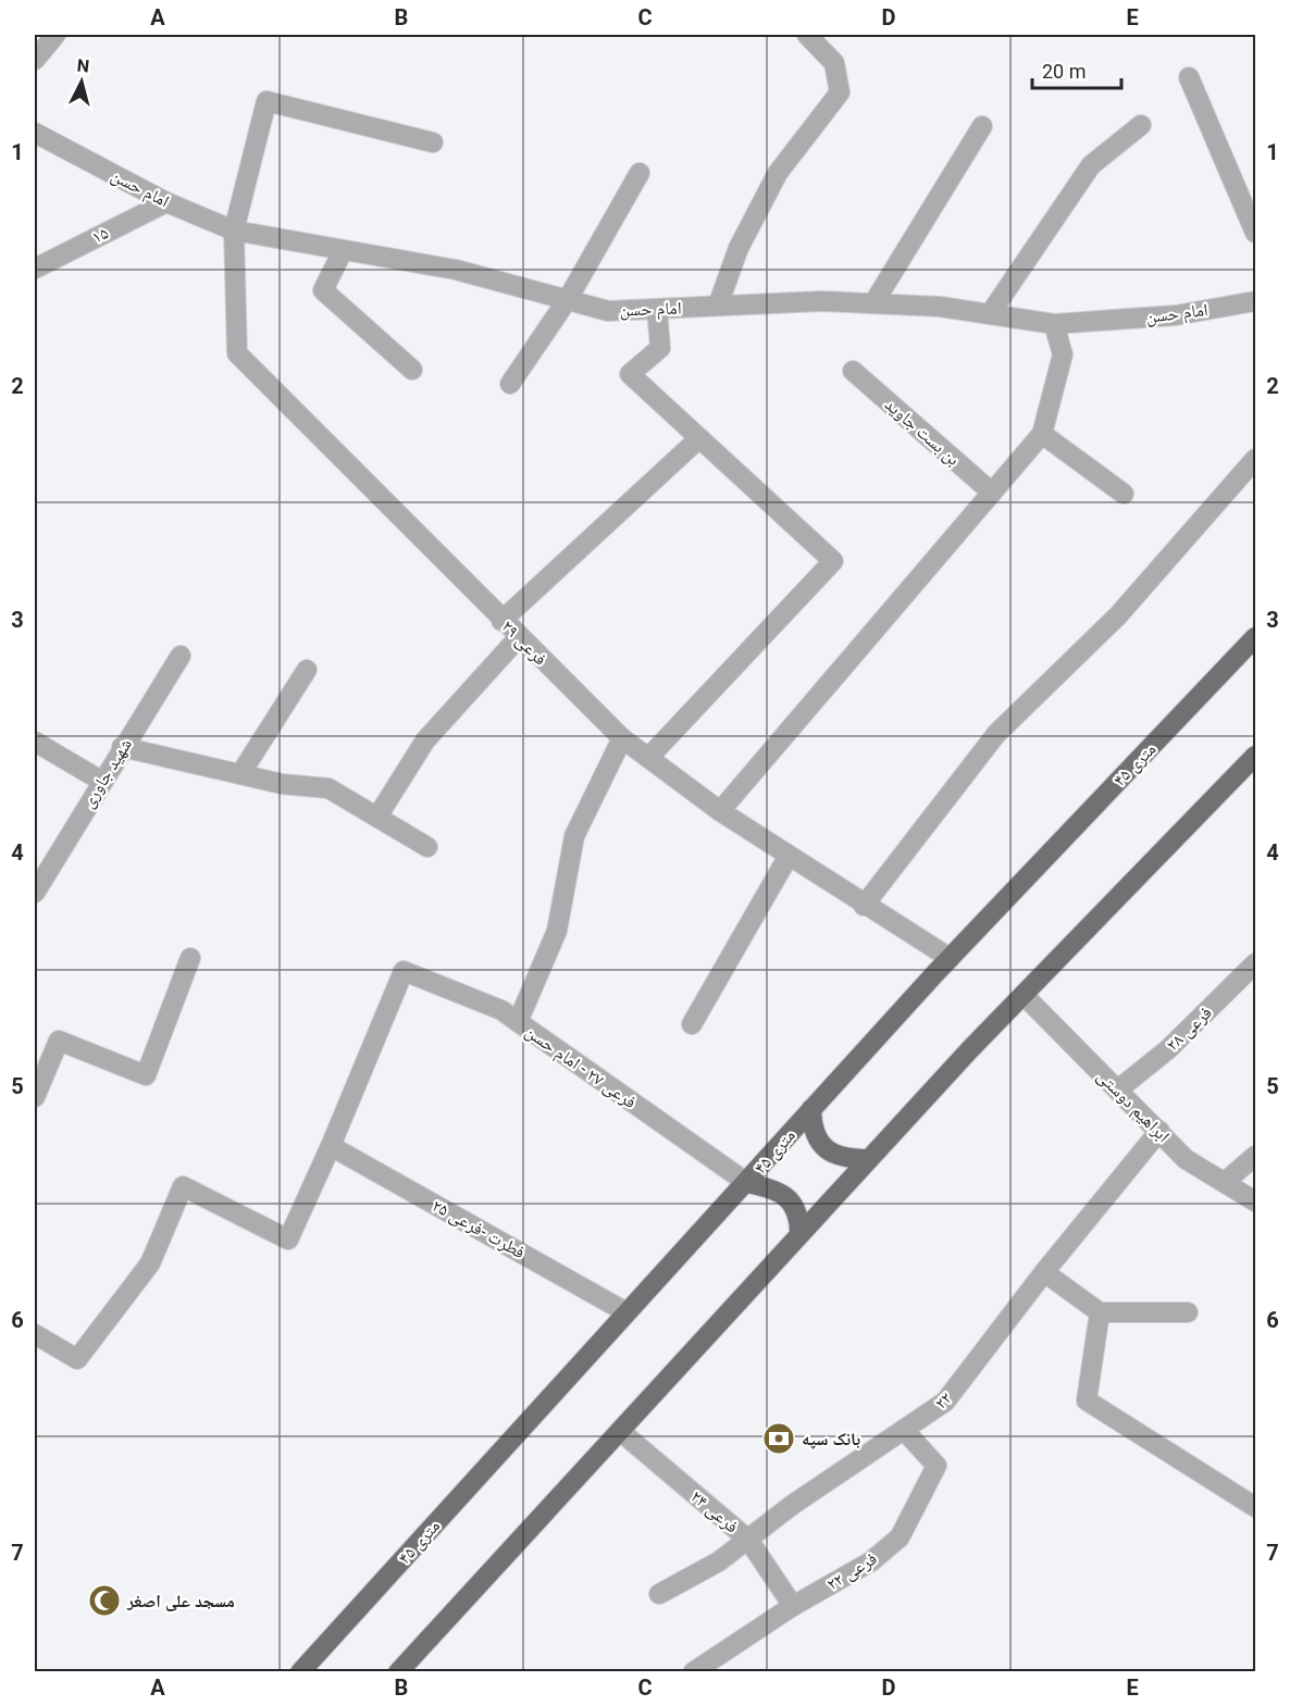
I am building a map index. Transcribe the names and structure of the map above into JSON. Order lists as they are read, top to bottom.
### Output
{
  "streets": {
    "main road": ["۴۵ متری"],
    "street": [
      "امام حسن",
      "۱۵",
      "بن بست جاوید",
      "فرعی ۲۹",
      "شهید جاوری",
      "فرعی ۲۸",
      "فرعی ۲۷ - امام حسن",
      "ابراهیم دوستی",
      "فطرت -فرعی ۲۵",
      "۲۲",
      "فرعی ۲۴",
      "فرعی ۲۲"
    ]
  },
  "crossings": [
    ["امام حسن", "۱۵"],
    ["امام حسن", "فرعی ۲۹"],
    ["فرعی ۲۹", "۴۵ متری"],
    ["۴۵ متری", "فرعی ۲۷ - امام حسن"],
    ["۴۵ متری", "فطرت -فرعی ۲۵"],
    ["فرعی ۲۸", "ابراهیم دوستی"],
    ["فرعی ۲۷ - امام حسن", "فطرت -فرعی ۲۵"],
    ["ابراهیم دوستی", "۲۲"],
    ["۲۲", "فرعی ۲۴"],
    ["۲۲", "فرعی ۲۲"],
    ["فرعی ۲۴", "فرعی ۲۲"]
  ],
  "places": {
    "bank": ["بانک سپه"],
    "mosque": ["مسجد علی اصغر"]
  },
  "scale_bar": "20 m",
  "north": "top",
  "grid": {
    "columns": [
      "A",
      "B",
      "C",
      "D",
      "E"
    ],
    "rows": [
      "1",
      "2",
      "3",
      "4",
      "5",
      "6",
      "7"
    ]
  }
}
